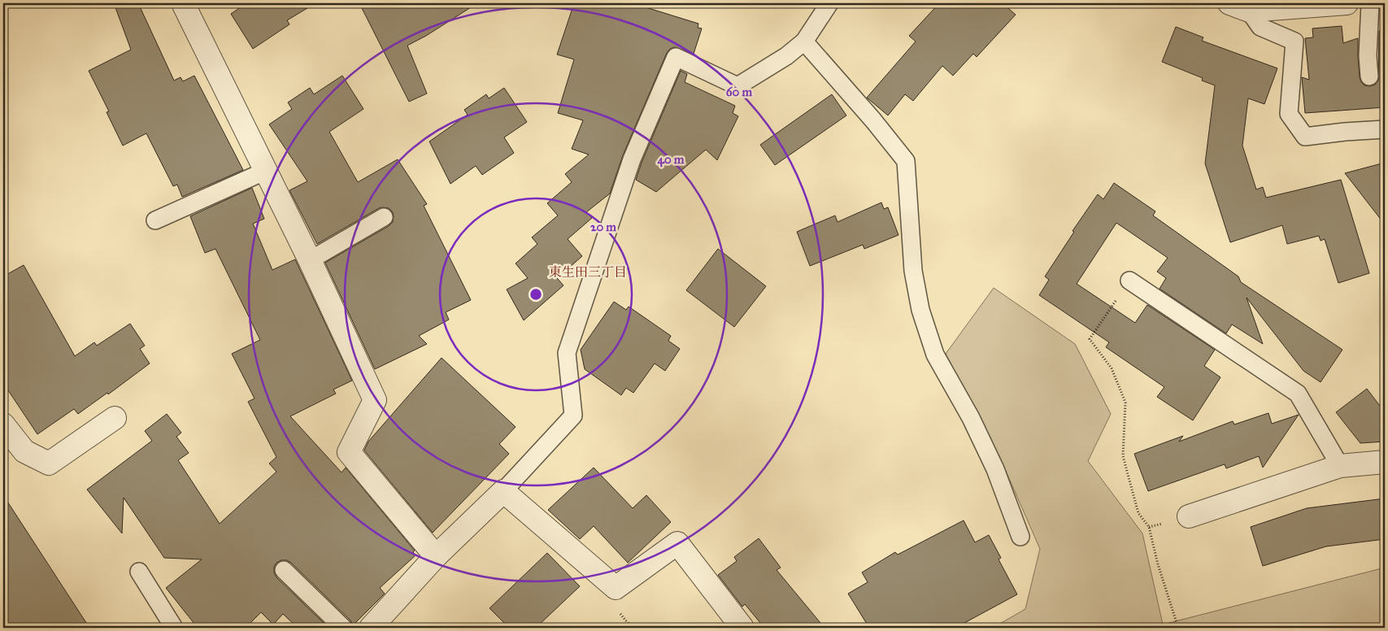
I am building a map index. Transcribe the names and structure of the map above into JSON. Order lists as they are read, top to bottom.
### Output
{
  "districts": ["東生田三丁目"],
  "rings": ["60 m", "40 m", "20 m"]
}
